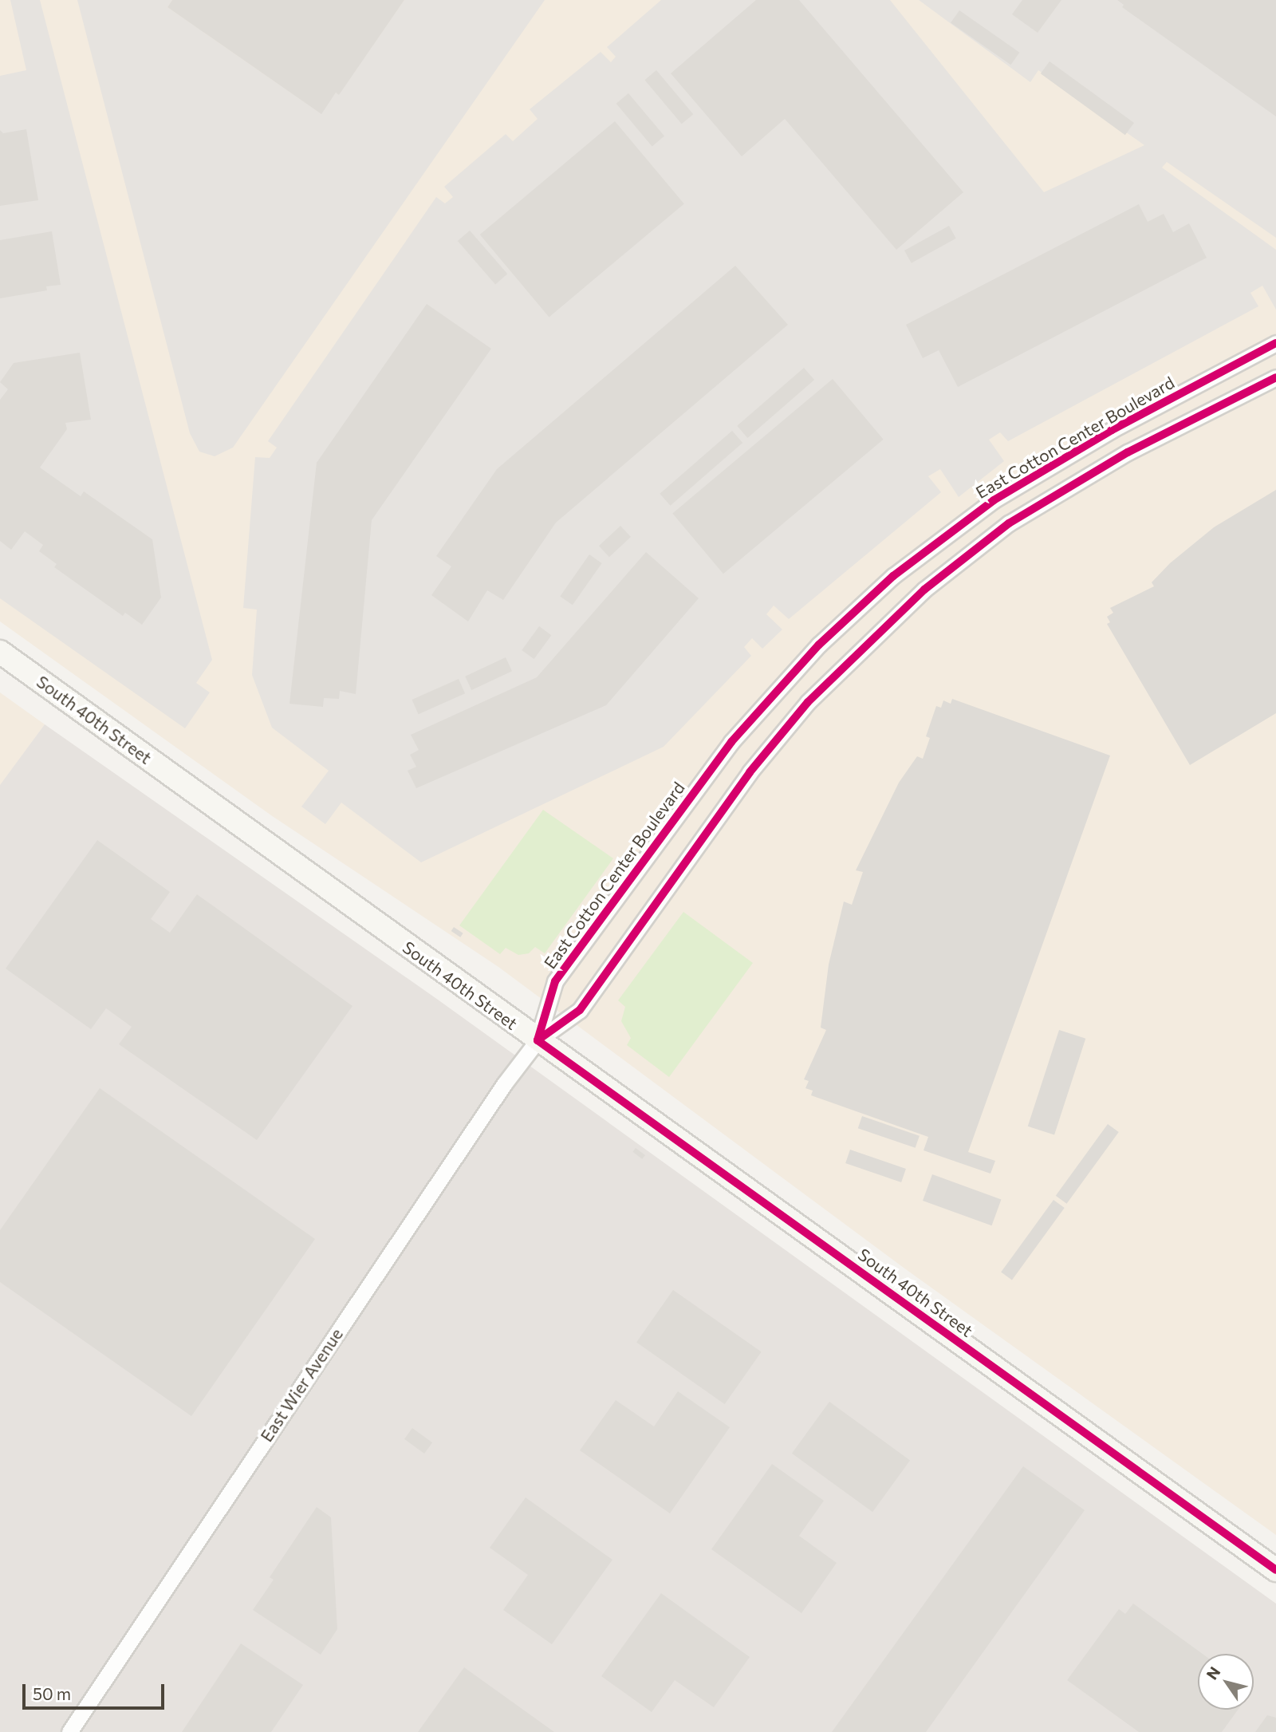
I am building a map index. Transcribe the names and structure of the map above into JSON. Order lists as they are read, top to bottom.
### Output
{
  "streets": {
    "main road": ["South 40th Street"],
    "street": ["East Cotton Center Boulevard", "East Wier Avenue"]
  },
  "crossings": [
    ["East Cotton Center Boulevard", "South 40th Street"],
    ["East Cotton Center Boulevard", "East Wier Avenue"],
    ["South 40th Street", "East Wier Avenue"]
  ],
  "scale_bar": "50 m",
  "north": "top left"
}
